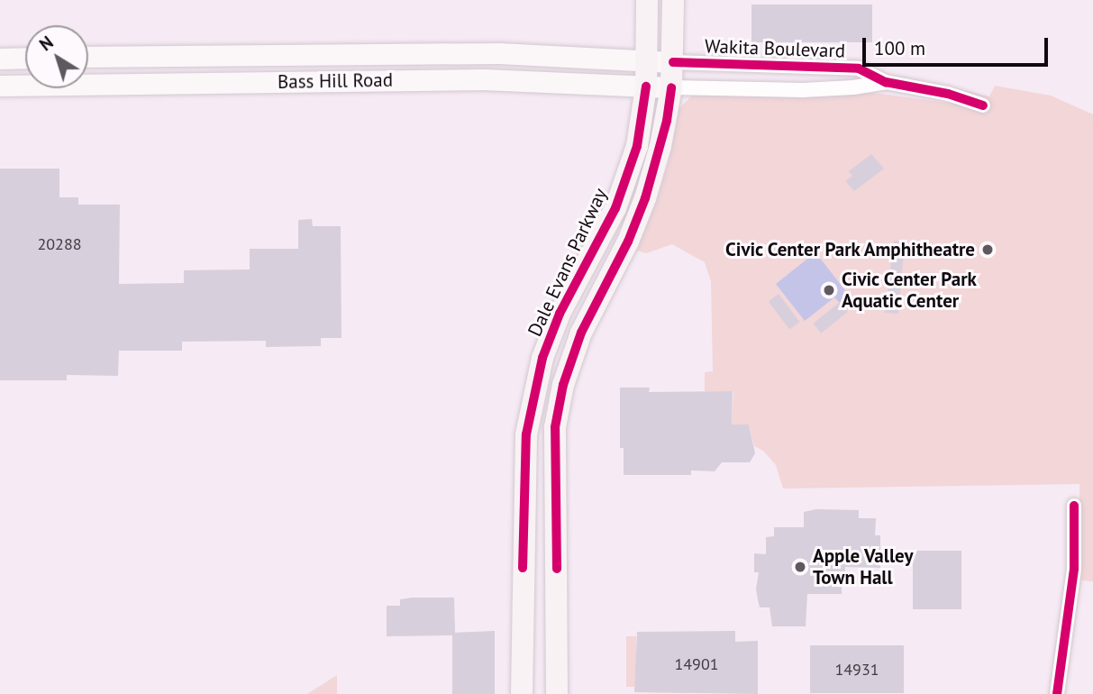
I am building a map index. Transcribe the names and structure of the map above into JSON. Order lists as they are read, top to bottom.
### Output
{
  "streets": {
    "main road": ["Bass Hill Road", "Dale Evans Parkway"],
    "street": ["Wakita Boulevard"]
  },
  "crossings": [
    ["Wakita Boulevard", "Bass Hill Road"],
    ["Bass Hill Road", "Dale Evans Parkway"]
  ],
  "places": ["Civic Center Park Amphitheatre", "Civic Center Park Aquatic Center", "Apple Valley Town Hall"],
  "house_numbers": ["20288", "14901", "14931"],
  "scale_bar": "100 m",
  "north": "top left"
}
